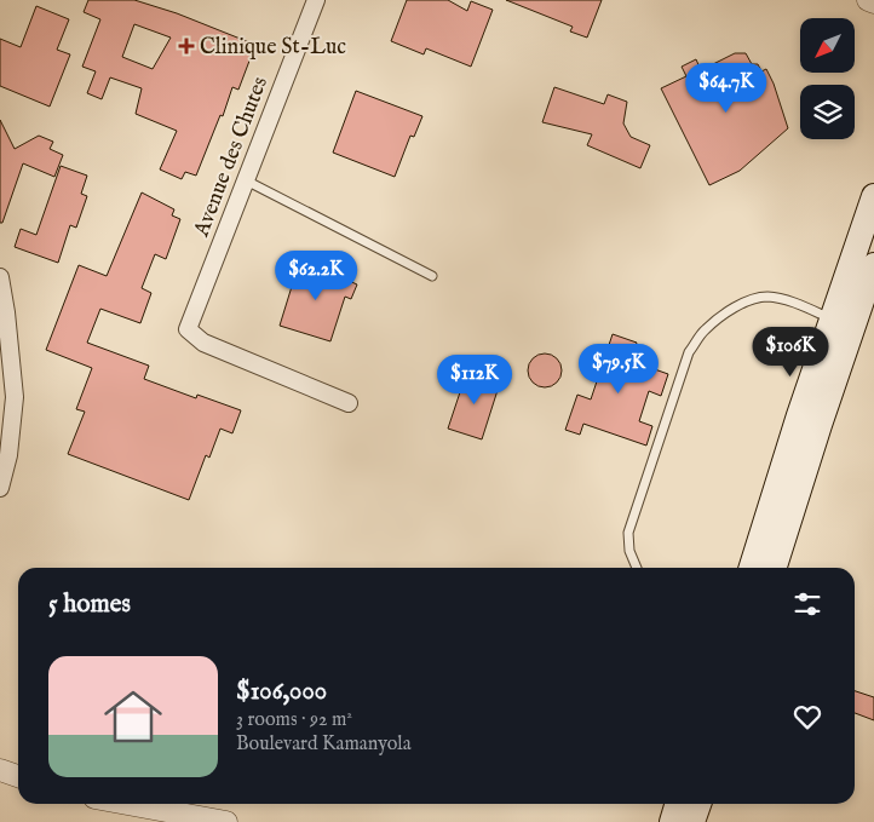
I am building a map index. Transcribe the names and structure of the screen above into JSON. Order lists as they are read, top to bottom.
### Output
{
  "streets": {
    "street": ["Avenue des Chutes"]
  },
  "places": {
    "health": ["Clinique St-Luc"]
  },
  "north": "bottom left",
  "page": {
    "price": [
      "$64.7K",
      "$62.2K",
      "$106K",
      "$79.5K",
      "$112K"
    ],
    "heading": "5 homes",
    "list": [
      {
        "name": "$106,000",
        "note": "3 rooms · 92 m² · Boulevard Kamanyola"
      }
    ]
  }
}
